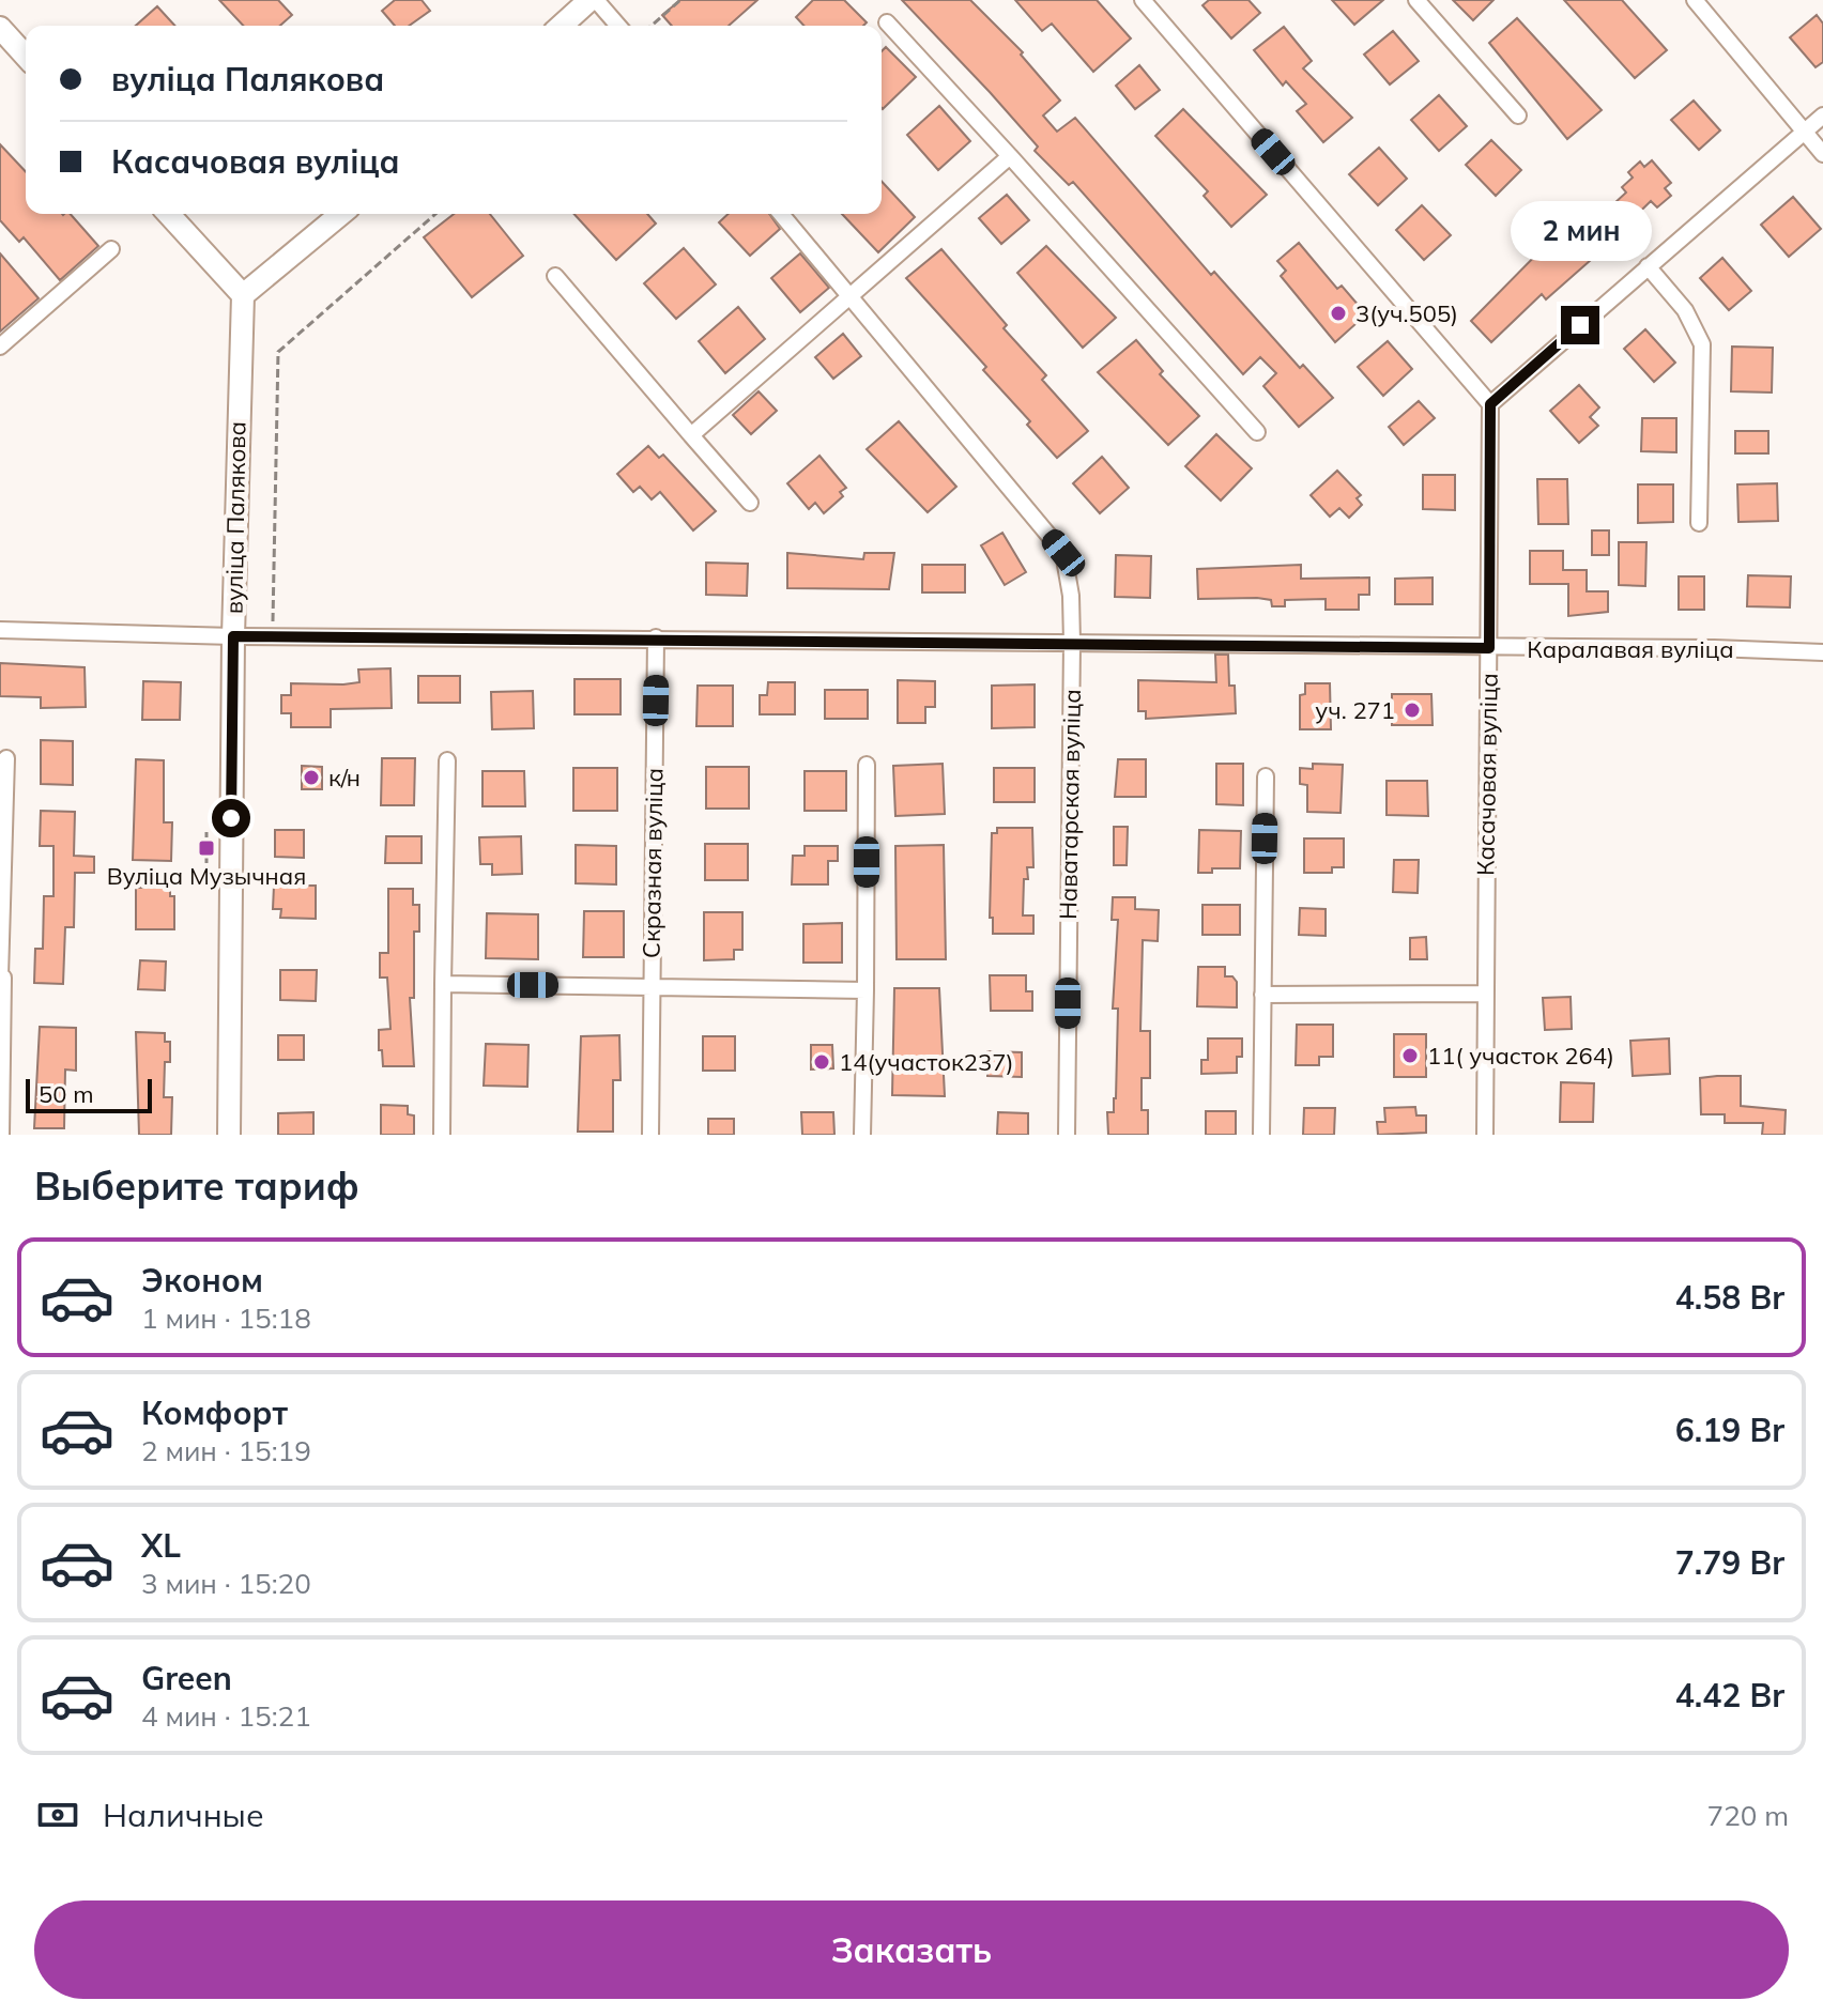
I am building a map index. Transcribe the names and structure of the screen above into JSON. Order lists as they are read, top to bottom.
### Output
{
  "streets": {
    "street": [
      "вуліца Палякова",
      "Каралавая вуліца",
      "Касачовая вуліца",
      "Наватарская вуліца",
      "Скразная вуліца"
    ]
  },
  "crossings": [
    ["вуліца Палякова", "Каралавая вуліца"],
    ["Каралавая вуліца", "Касачовая вуліца"],
    ["Каралавая вуліца", "Наватарская вуліца"],
    ["Каралавая вуліца", "Скразная вуліца"]
  ],
  "places": {
    "other": [
      "3(уч.505)",
      "уч. 271",
      "к/н",
      "11( участок 264)",
      "14(участок237)"
    ],
    "transit": ["Вуліца Музычная"]
  },
  "scale_bar": "50 m",
  "page": {
    "banner": ["вуліца Палякова", "Касачовая вуліца"],
    "bubble": "2 мин",
    "scale": "50 m",
    "heading": "Выберите тариф",
    "list": [
      {
        "name": "Эконом",
        "note": "1 мин · 15:18",
        "value": "4.58 Br"
      },
      {
        "name": "Комфорт",
        "note": "2 мин · 15:19",
        "value": "6.19 Br"
      },
      {
        "name": "XL",
        "note": "3 мин · 15:20",
        "value": "7.79 Br"
      },
      {
        "name": "Green",
        "note": "4 мин · 15:21",
        "value": "4.42 Br"
      }
    ],
    "pay": ["Наличные", "720 m"],
    "buttons": "Заказать"
  }
}
